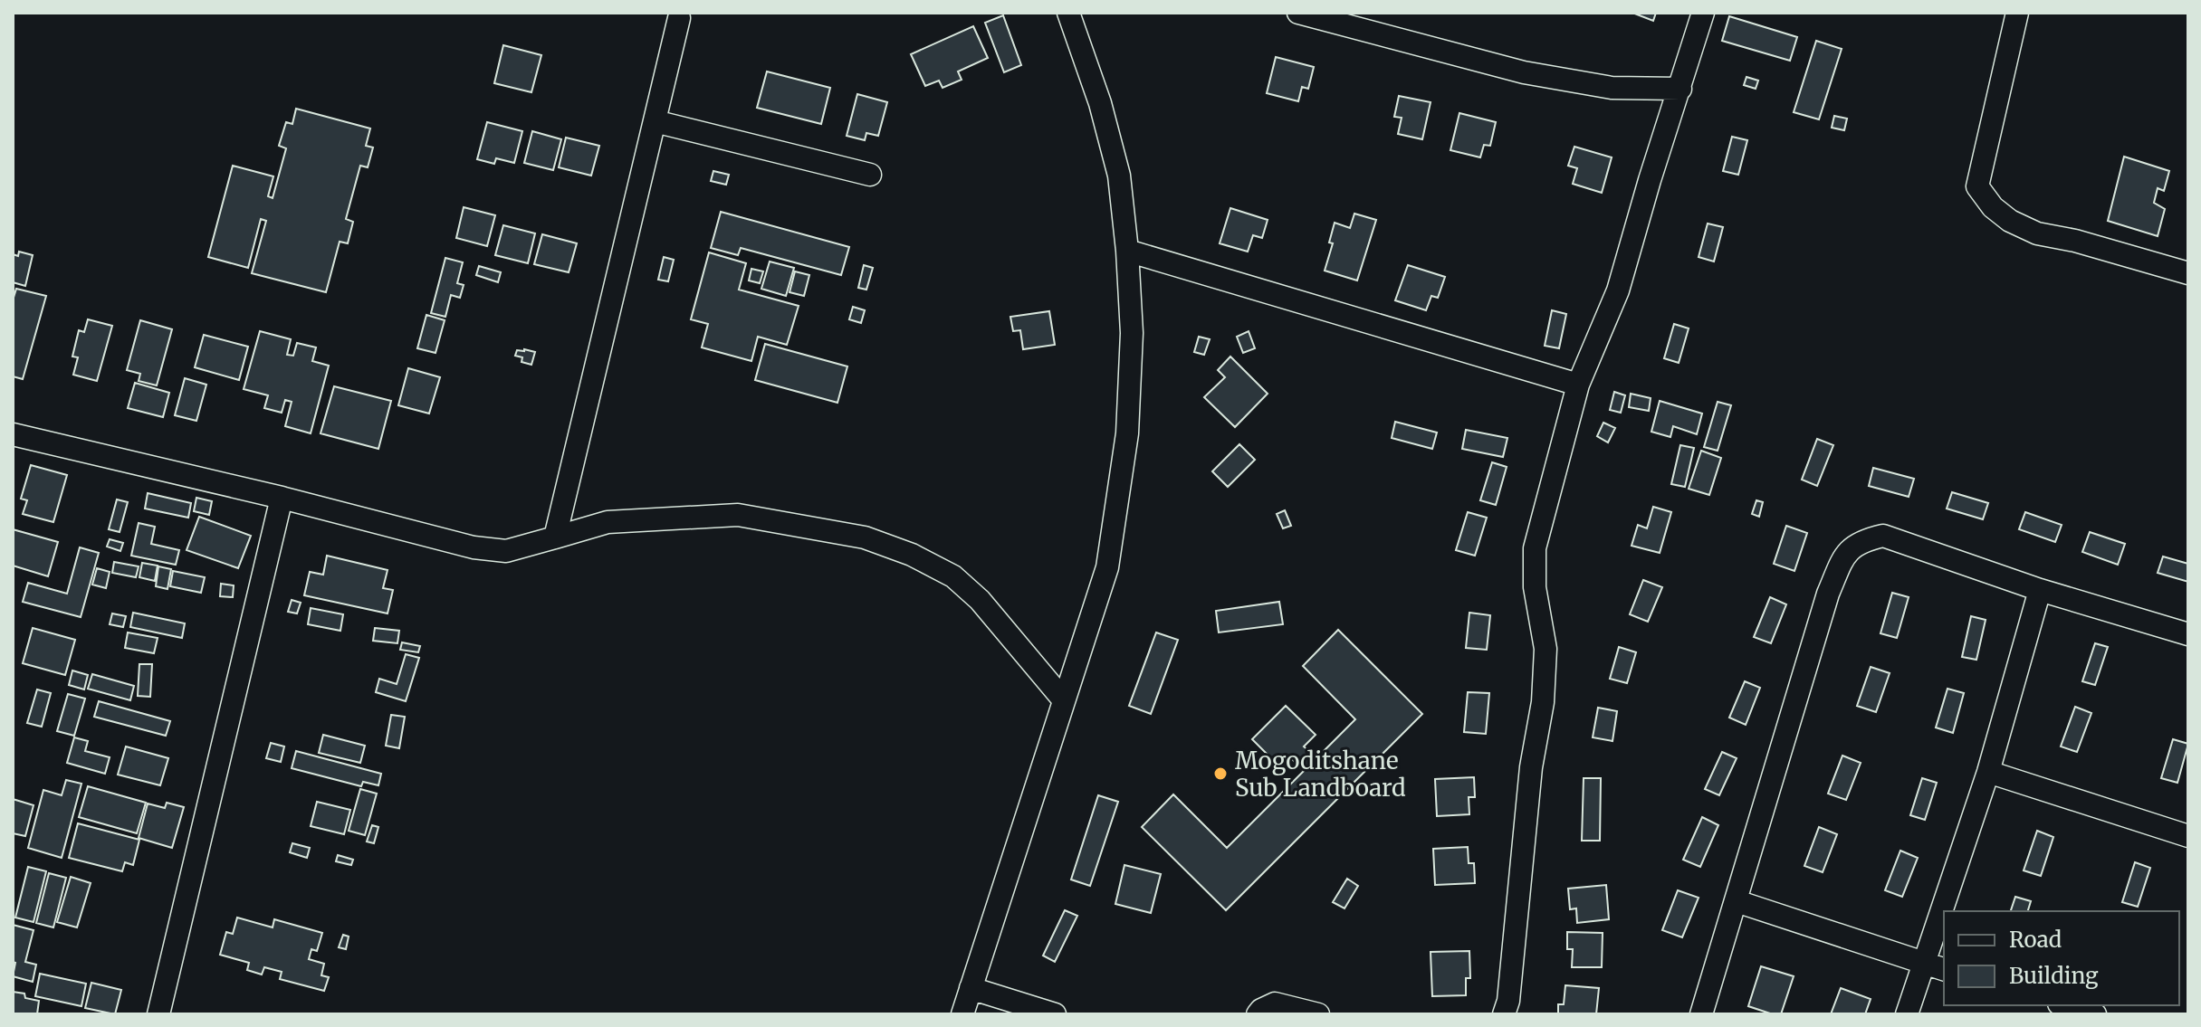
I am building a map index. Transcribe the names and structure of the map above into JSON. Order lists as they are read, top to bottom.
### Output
{
  "places": ["Mogoditshane Sub Landboard"],
  "legend": ["Road", "Building"]
}
